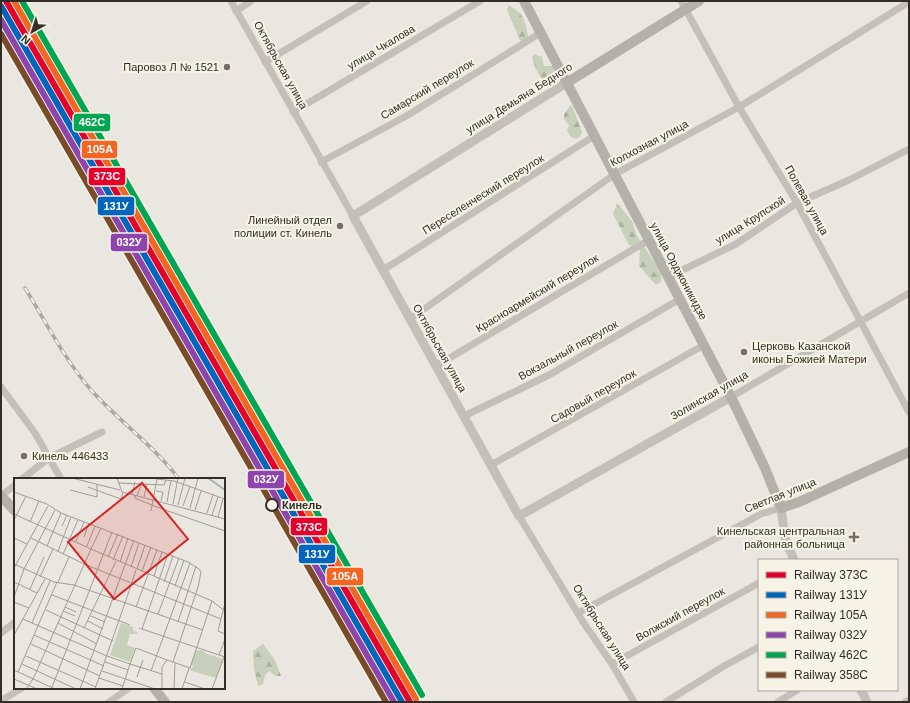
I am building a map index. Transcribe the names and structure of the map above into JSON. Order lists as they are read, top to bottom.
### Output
{
  "streets": {
    "main road": ["улица Демьяна Бедного", "улица Орджоникидзе", "Светлая улица"],
    "street": [
      "улица Чкалова",
      "Октябрьская улица",
      "Самарский переулок",
      "Колхозная улица",
      "Переселенческий переулок",
      "Полевая улица",
      "улица Крупской",
      "Красноармейский переулок",
      "Вокзальный переулок",
      "Золинская улица",
      "Садовый переулок",
      "Волжский переулок"
    ]
  },
  "crossings": [
    ["улица Чкалова", "Октябрьская улица"],
    ["Октябрьская улица", "Самарский переулок"],
    ["Октябрьская улица", "улица Демьяна Бедного"],
    ["Октябрьская улица", "Колхозная улица"],
    ["Октябрьская улица", "Переселенческий переулок"],
    ["Октябрьская улица", "Красноармейский переулок"],
    ["Октябрьская улица", "Вокзальный переулок"],
    ["Октябрьская улица", "Золинская улица"],
    ["Октябрьская улица", "Садовый переулок"],
    ["Октябрьская улица", "Светлая улица"],
    ["Октябрьская улица", "Волжский переулок"],
    ["Самарский переулок", "улица Орджоникидзе"],
    ["улица Демьяна Бедного", "Полевая улица"],
    ["улица Демьяна Бедного", "улица Орджоникидзе"],
    ["Колхозная улица", "Полевая улица"],
    ["Колхозная улица", "улица Орджоникидзе"],
    ["Переселенческий переулок", "улица Орджоникидзе"],
    ["Полевая улица", "улица Крупской"],
    ["Полевая улица", "Золинская улица"],
    ["улица Крупской", "улица Орджоникидзе"],
    ["улица Орджоникидзе", "Красноармейский переулок"],
    ["улица Орджоникидзе", "Вокзальный переулок"],
    ["улица Орджоникидзе", "Золинская улица"],
    ["улица Орджоникидзе", "Садовый переулок"],
    ["улица Орджоникидзе", "Светлая улица"]
  ],
  "places": {
    "other": [
      "Паровоз Л № 1521",
      "Линейный отдел полиции ст. Кинель",
      "Церковь Казанской иконы Божией Матери",
      "Кинель 446433",
      "Кинель"
    ],
    "health": ["Кинельская центральная районная больница"]
  },
  "lines": [
    "rail line 373C",
    "rail line 105А",
    "rail line 462С",
    "rail line 131У",
    "rail line 032У",
    "rail line 358С"
  ],
  "legend": [
    "Railway 373C",
    "Railway 131У",
    "Railway 105А",
    "Railway 032У",
    "Railway 462С",
    "Railway 358С"
  ],
  "north": "bottom left"
}
